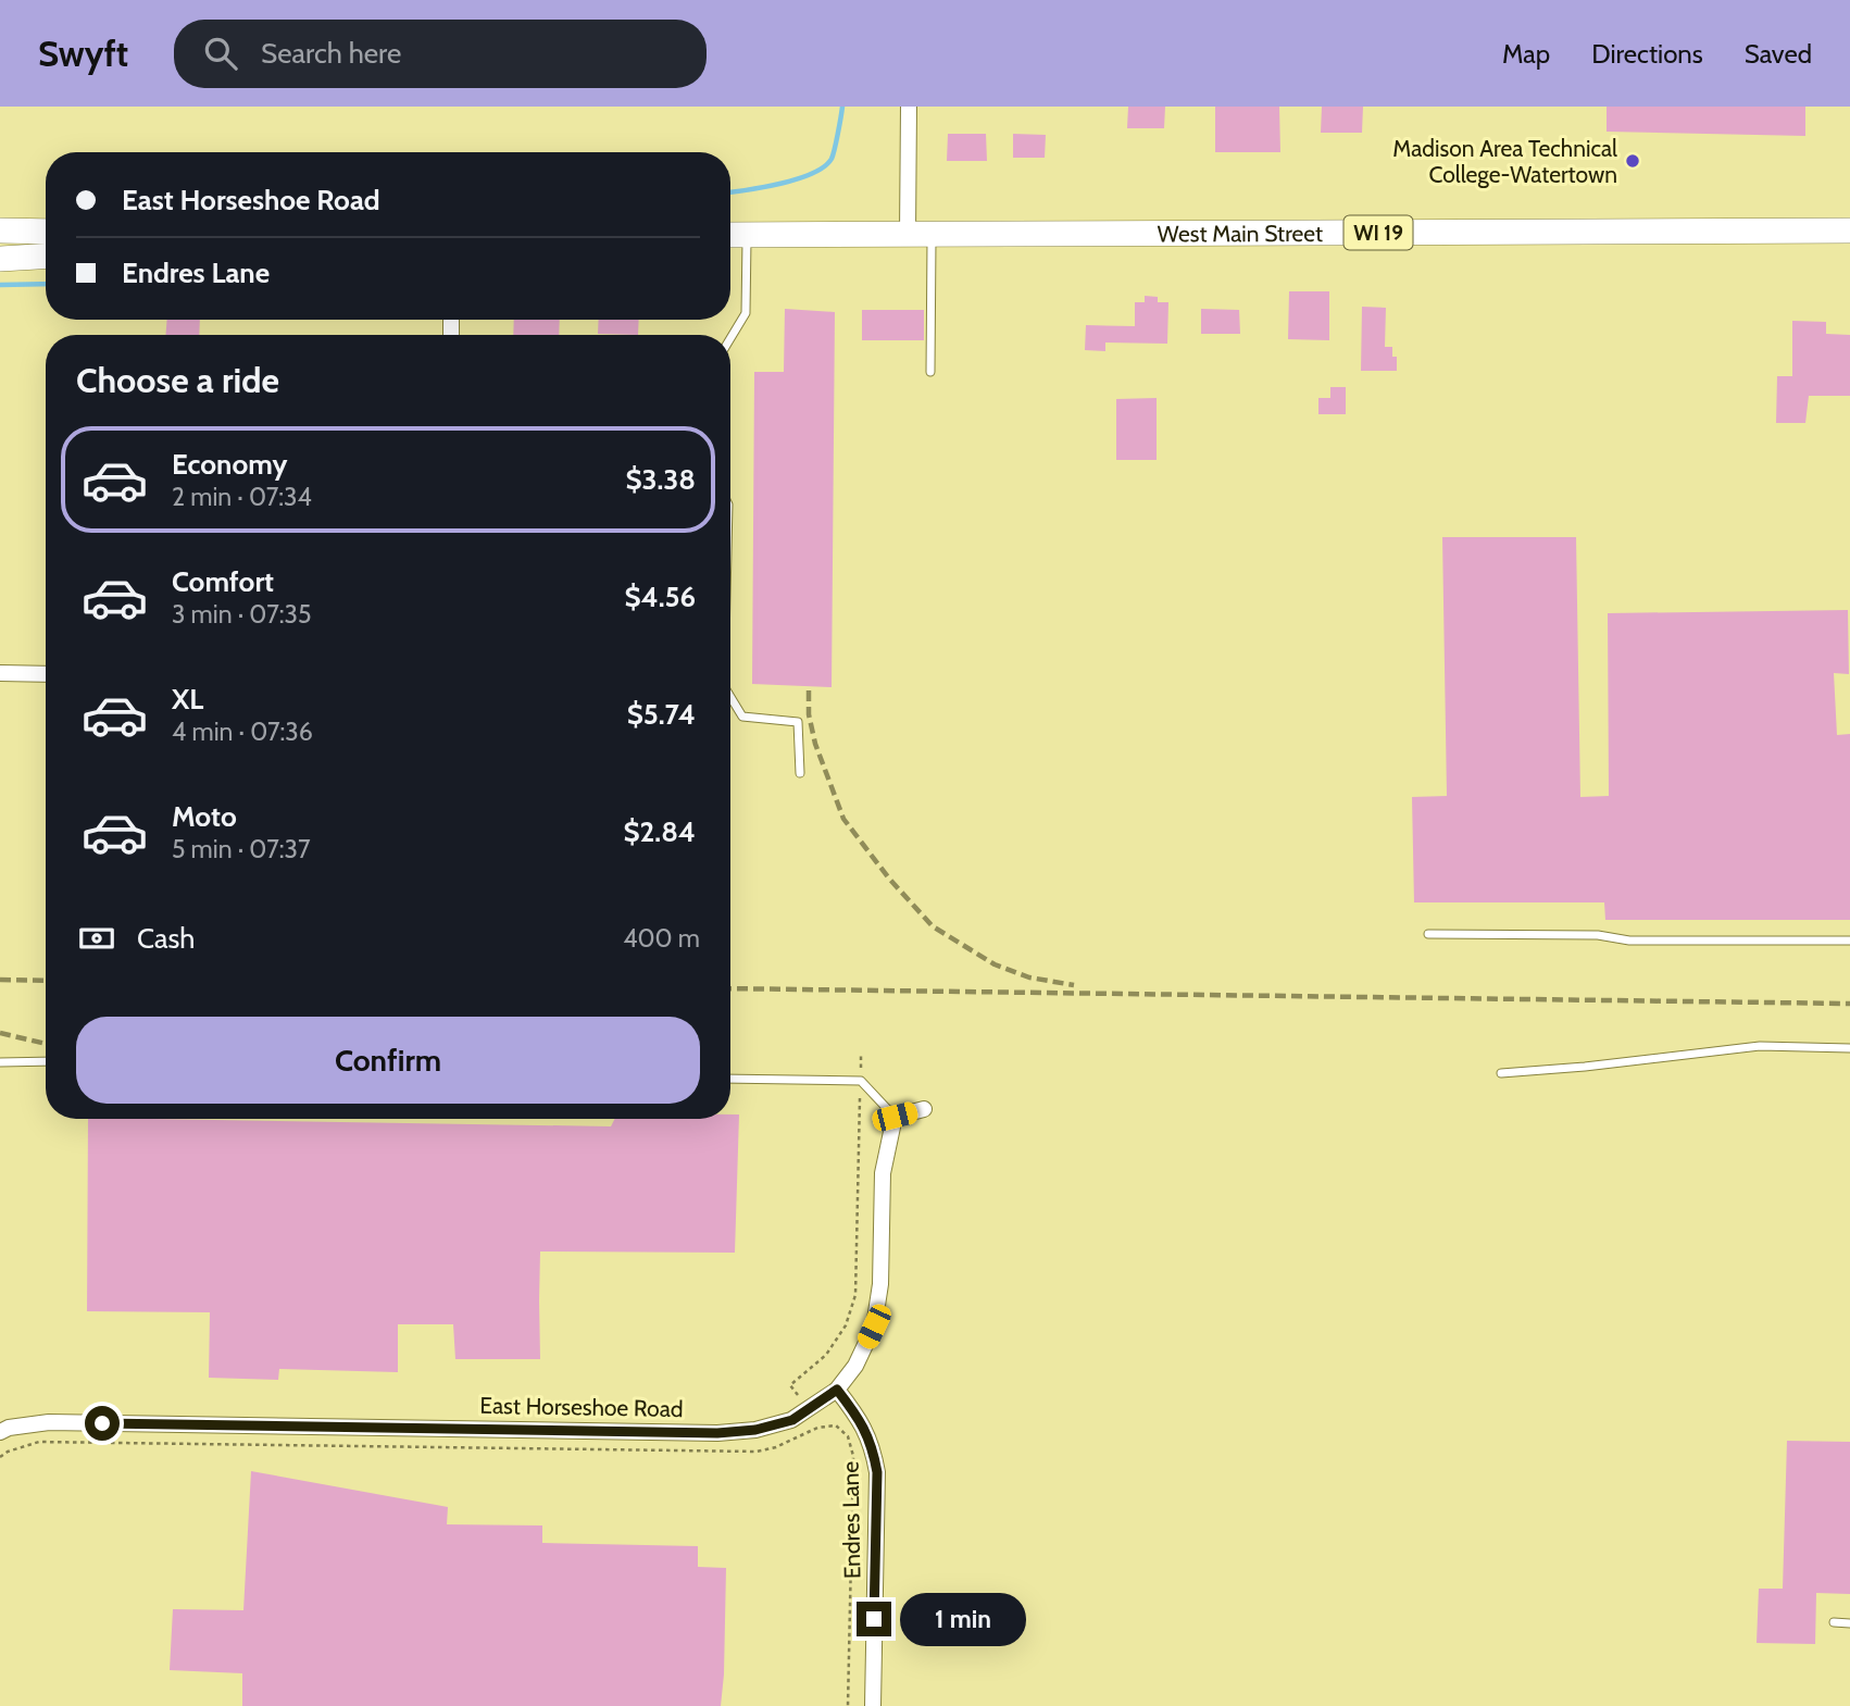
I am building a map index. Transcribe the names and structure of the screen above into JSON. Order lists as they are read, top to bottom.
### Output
{
  "streets": {
    "main road": ["West Main Street", "WI 19"],
    "street": ["East Horseshoe Road", "Endres Lane"]
  },
  "crossings": [
    ["East Horseshoe Road", "Endres Lane"]
  ],
  "places": ["Madison Area Technical College-Watertown"],
  "page": {
    "header": "Swyft",
    "search": "Search here",
    "nav": ["Map", "Directions", "Saved"],
    "banner": ["East Horseshoe Road", "Endres Lane"],
    "heading": "Choose a ride",
    "list": [
      {
        "name": "Economy",
        "note": "2 min · 07:34",
        "value": "$3.38"
      },
      {
        "name": "Comfort",
        "note": "3 min · 07:35",
        "value": "$4.56"
      },
      {
        "name": "XL",
        "note": "4 min · 07:36",
        "value": "$5.74"
      },
      {
        "name": "Moto",
        "note": "5 min · 07:37",
        "value": "$2.84"
      }
    ],
    "pay": ["Cash", "400 m"],
    "buttons": "Confirm",
    "bubble": "1 min"
  }
}
